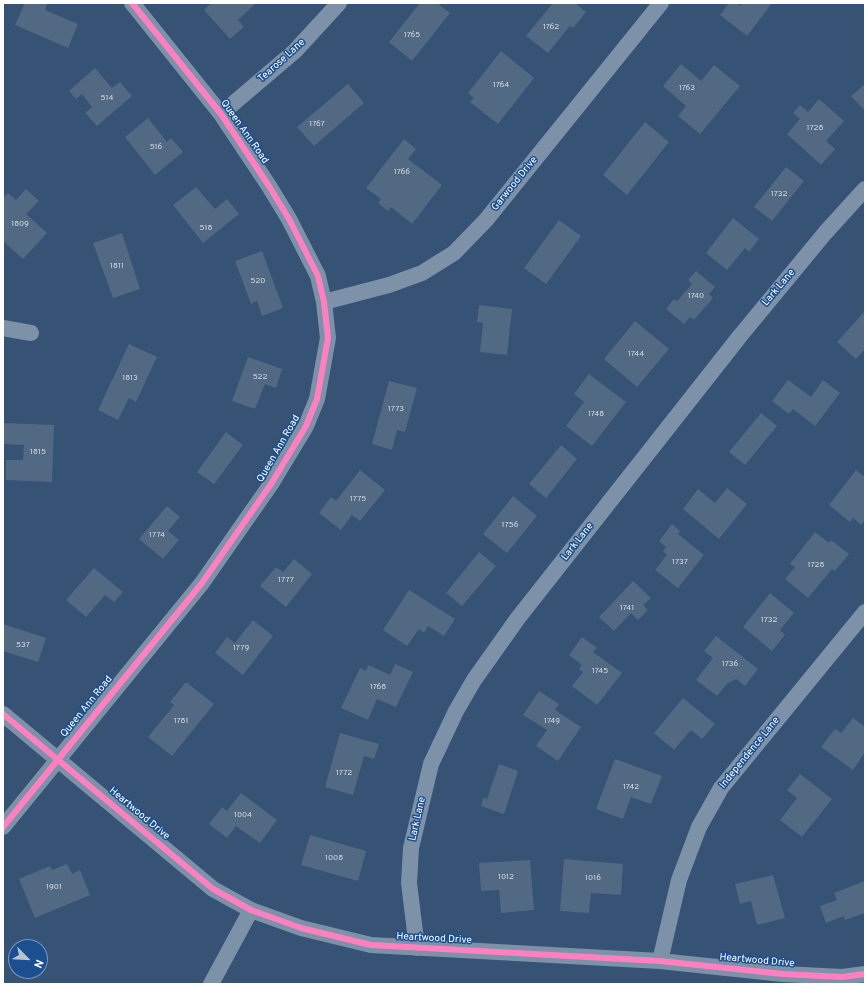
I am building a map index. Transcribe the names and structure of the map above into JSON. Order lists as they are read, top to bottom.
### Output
{
  "streets": {
    "street": [
      "Tearose Lane",
      "Queen Ann Road",
      "Garwood Drive",
      "Lark Lane",
      "Independence Lane",
      "Heartwood Drive"
    ]
  },
  "crossings": [
    ["Tearose Lane", "Queen Ann Road"],
    ["Queen Ann Road", "Garwood Drive"],
    ["Queen Ann Road", "Heartwood Drive"],
    ["Lark Lane", "Heartwood Drive"],
    ["Independence Lane", "Heartwood Drive"]
  ],
  "house_numbers": [
    "1762",
    "1765",
    "1764",
    "1763",
    "514",
    "1767",
    "1728",
    "516",
    "1766",
    "1732",
    "1809",
    "518",
    "1811",
    "520",
    "1740",
    "1744",
    "522",
    "1813",
    "1773",
    "1748",
    "1815",
    "1775",
    "1756",
    "1774",
    "1737",
    "1728",
    "1777",
    "1741",
    "1732",
    "537",
    "1779",
    "1736",
    "1745",
    "1768",
    "1781",
    "1749",
    "1772",
    "1742",
    "1004",
    "1008",
    "1012",
    "1016",
    "1901"
  ],
  "north": "bottom right"
}
